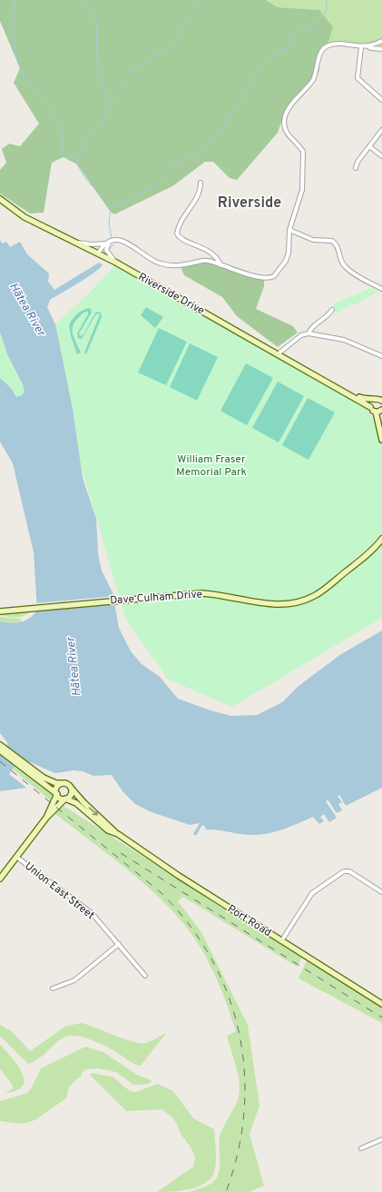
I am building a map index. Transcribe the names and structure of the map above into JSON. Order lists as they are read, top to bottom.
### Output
{
  "streets": {
    "main road": ["Riverside Drive", "Dave Culham Drive", "Port Road"],
    "street": ["Union East Street"]
  },
  "districts": ["Riverside"],
  "water": ["Hātea River"],
  "parks": ["William Fraser Memorial Park"]
}
